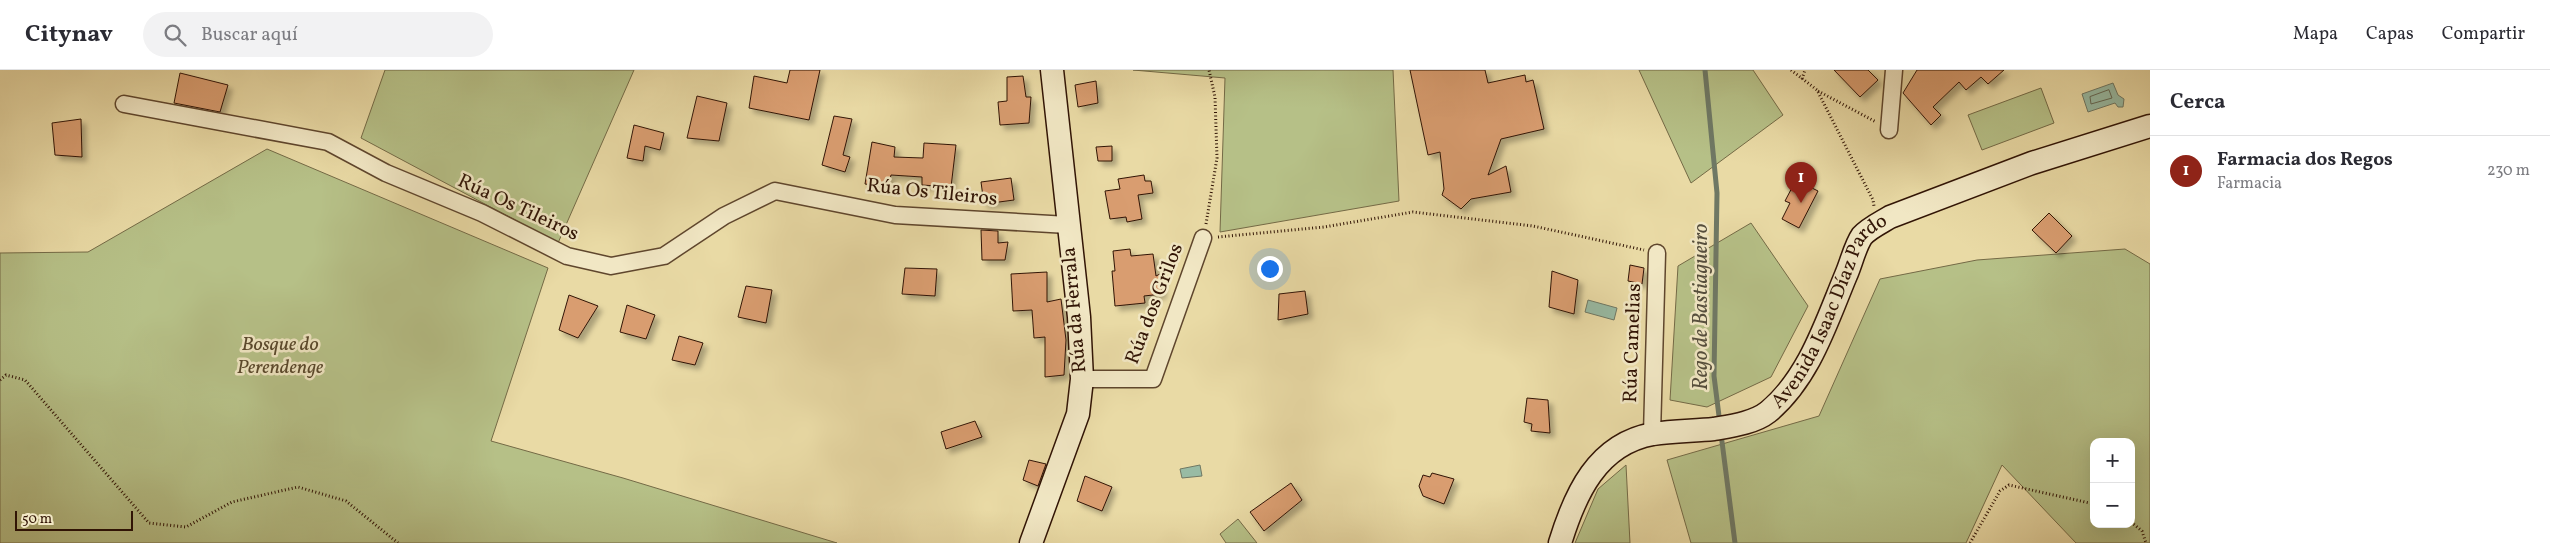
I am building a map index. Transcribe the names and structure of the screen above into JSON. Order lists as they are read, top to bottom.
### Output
{
  "streets": {
    "street": [
      "Rúa Os Tileiros",
      "Rúa dos Grilos",
      "Rúa da Ferrala",
      "Avenida Isaac Díaz Pardo",
      "Rúa Camelias"
    ]
  },
  "crossings": [
    ["Rúa Os Tileiros", "Rúa da Ferrala"],
    ["Rúa dos Grilos", "Rúa da Ferrala"],
    ["Avenida Isaac Díaz Pardo", "Rúa Camelias"]
  ],
  "water": ["Rego de Bastiagueiro"],
  "parks": ["Bosque do Perendenge"],
  "scale_bar": "50 m",
  "page": {
    "header": "Citynav",
    "search": "Buscar aquí",
    "nav": ["Mapa", "Capas", "Compartir"],
    "heading": "Cerca",
    "list": [
      {
        "mark": "1",
        "name": "Farmacia dos Regos",
        "note": "Farmacia",
        "value": "230 m"
      }
    ],
    "pins": "1",
    "map_buttons": ["+", "−"],
    "scale": "50 m"
  }
}
